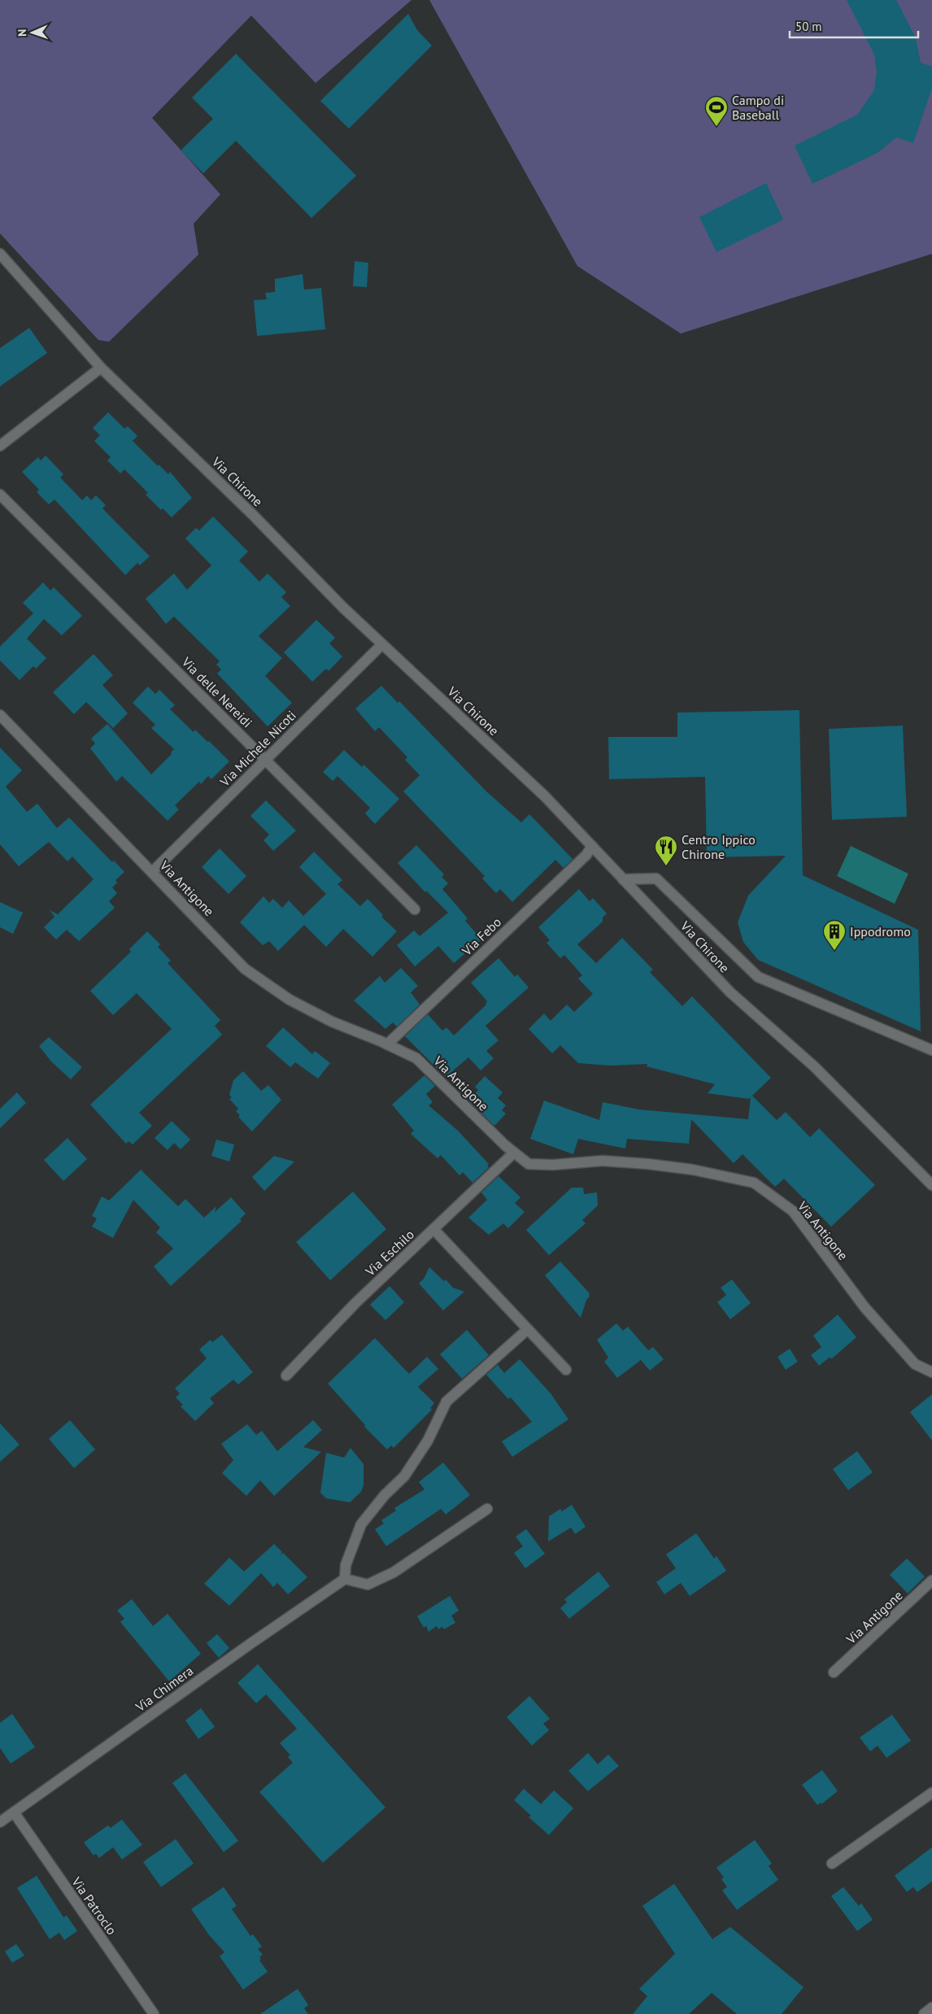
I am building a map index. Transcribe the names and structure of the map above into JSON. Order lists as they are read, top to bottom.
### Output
{
  "streets": {
    "street": [
      "Via Chirone",
      "Via delle Nereidi",
      "Via Michele Nicoti",
      "Via Antigone",
      "Via Febo",
      "Via Eschilo",
      "Via Chimera",
      "Via Patroclo"
    ]
  },
  "crossings": [
    ["Via Chirone", "Via Michele Nicoti"],
    ["Via Chirone", "Via Febo"],
    ["Via delle Nereidi", "Via Michele Nicoti"],
    ["Via Michele Nicoti", "Via Antigone"],
    ["Via Antigone", "Via Febo"],
    ["Via Antigone", "Via Eschilo"],
    ["Via Chimera", "Via Patroclo"]
  ],
  "places": {
    "sports": ["Campo di Baseball"],
    "restaurant": ["Centro Ippico Chirone"],
    "building": ["Ippodromo"]
  },
  "scale_bar": "50 m",
  "north": "left"
}
